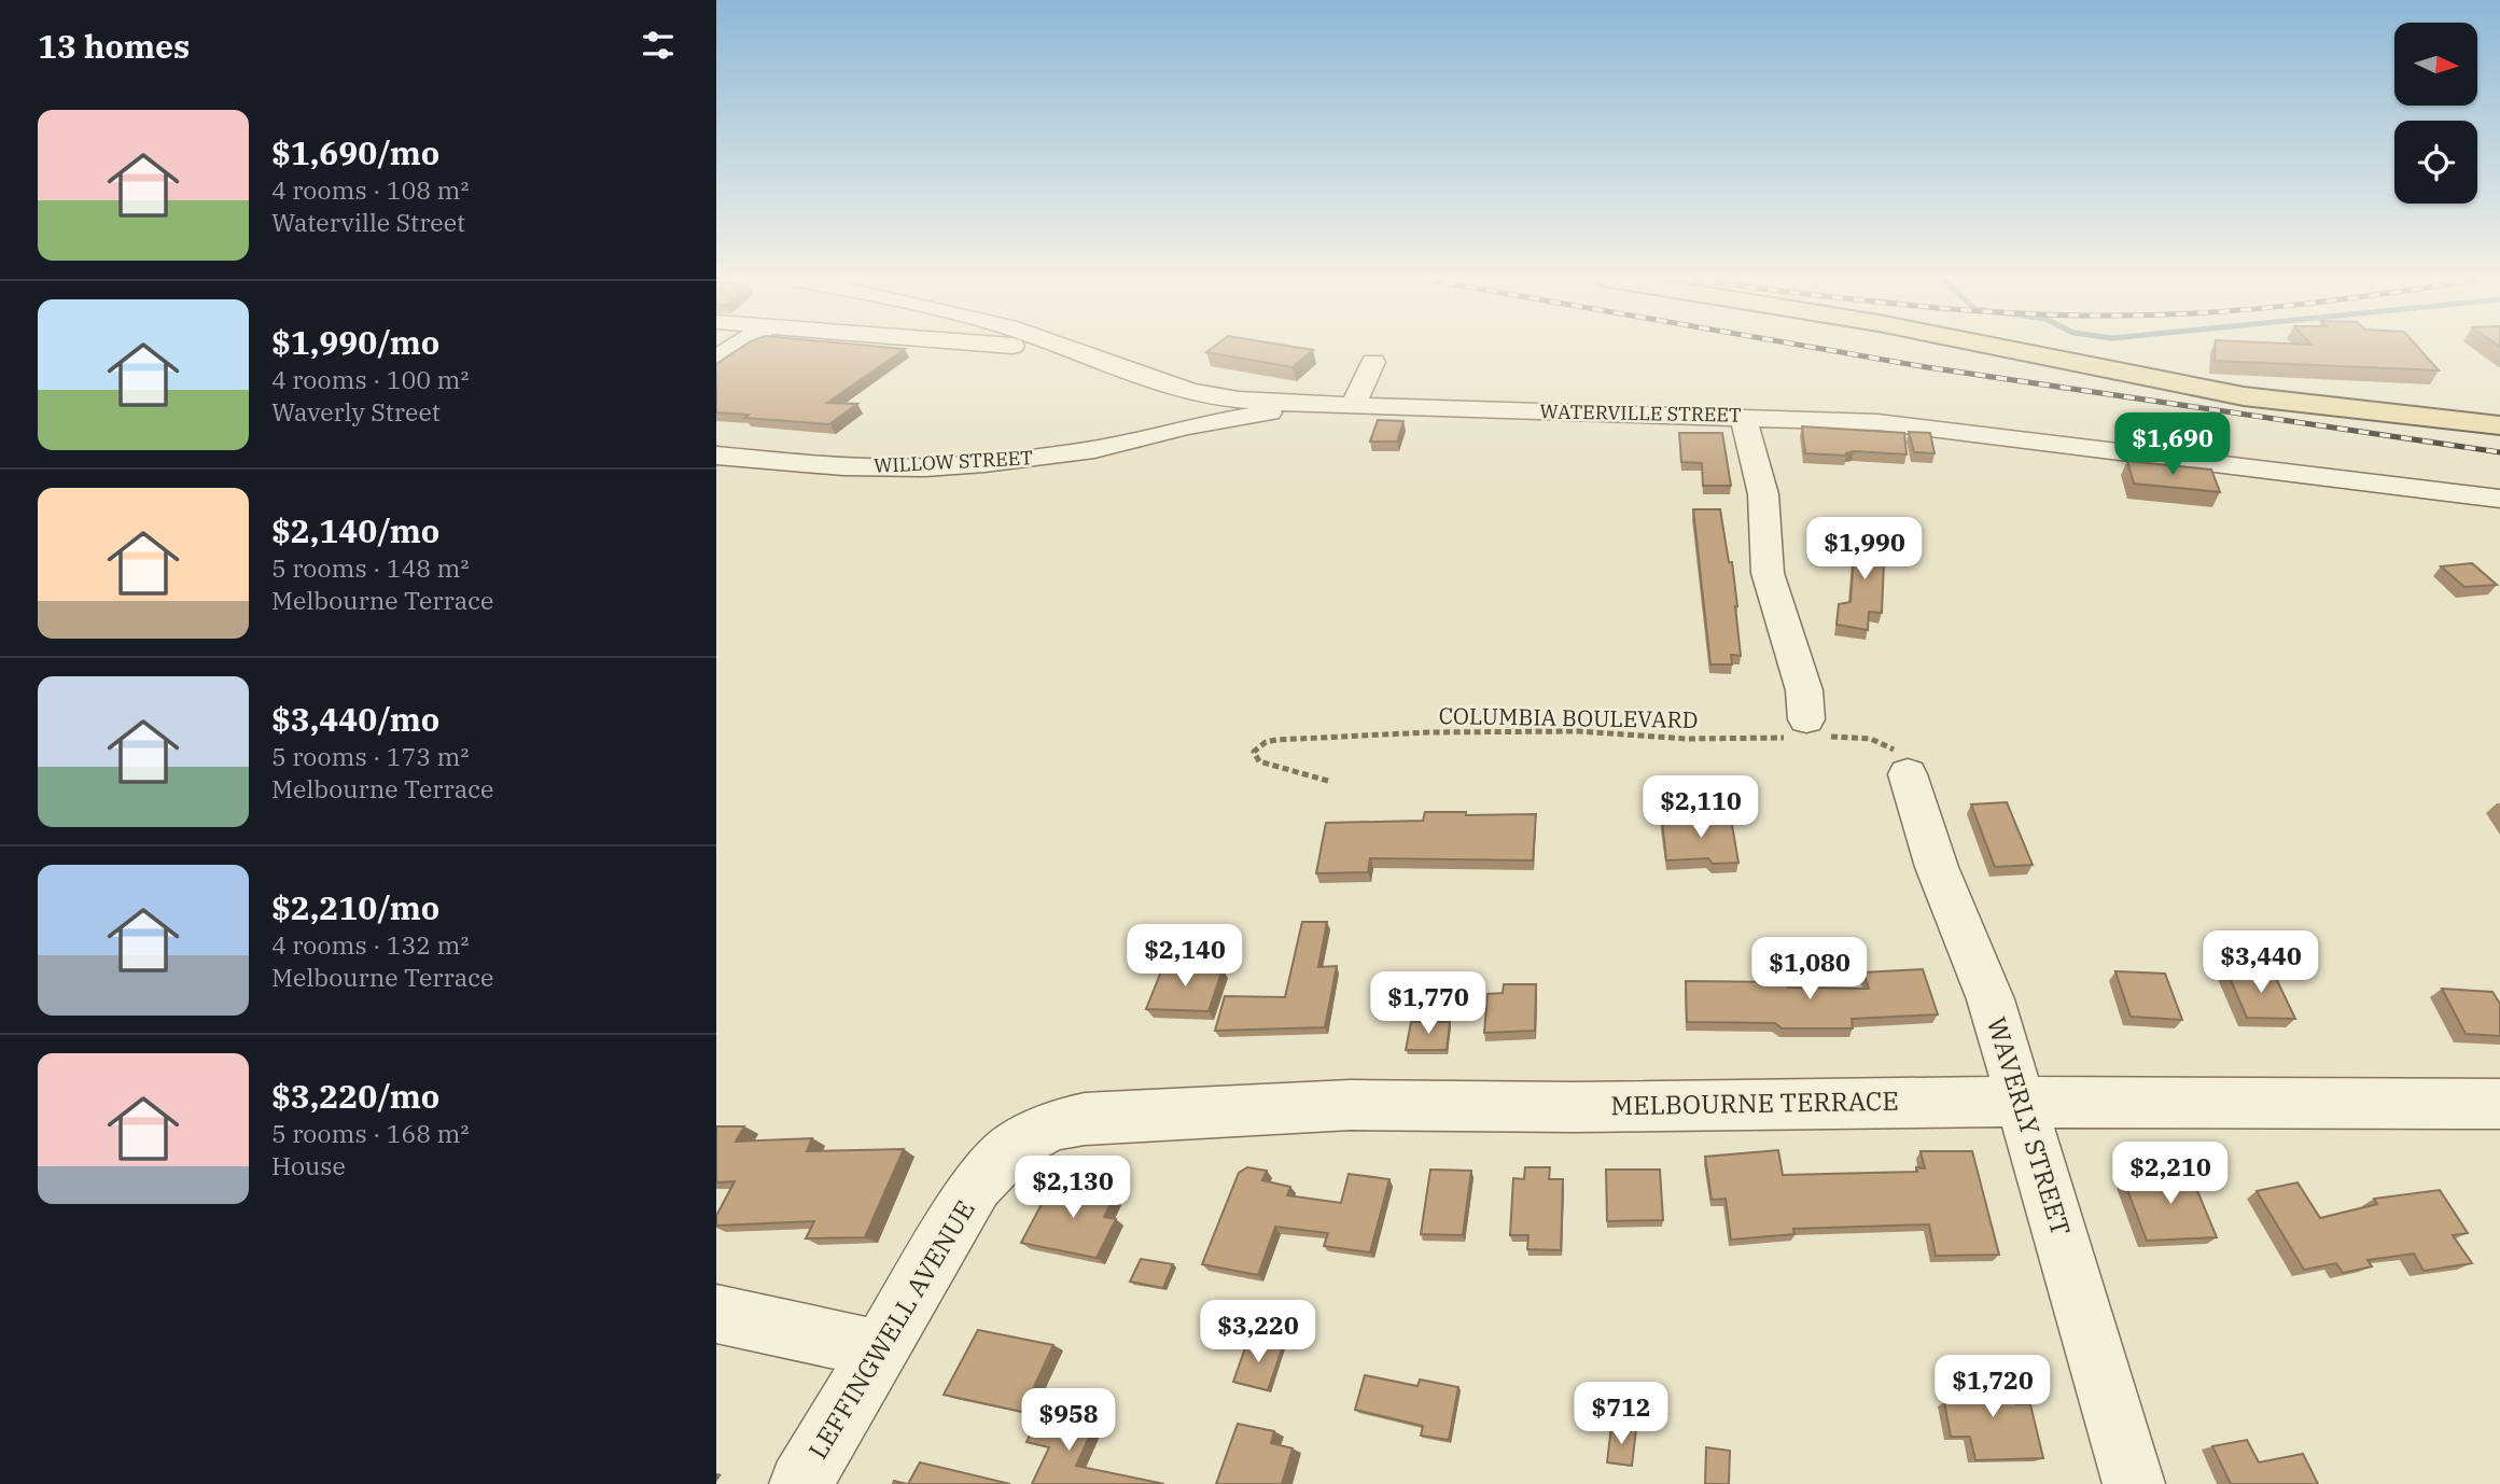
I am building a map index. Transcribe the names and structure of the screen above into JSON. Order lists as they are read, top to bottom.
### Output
{
  "streets": {
    "street": [
      "WATERVILLE STREET",
      "WILLOW STREET",
      "MELBOURNE TERRACE",
      "WAVERLY STREET",
      "LEFFINGWELL AVENUE"
    ],
    "path": ["COLUMBIA BOULEVARD"]
  },
  "crossings": [
    ["WATERVILLE STREET", "WILLOW STREET"],
    ["COLUMBIA BOULEVARD", "WAVERLY STREET"],
    ["MELBOURNE TERRACE", "WAVERLY STREET"],
    ["MELBOURNE TERRACE", "LEFFINGWELL AVENUE"]
  ],
  "north": "right",
  "page": {
    "heading": "13 homes",
    "list": [
      {
        "name": "$1,690/mo",
        "note": "4 rooms · 108 m² · Waterville Street"
      },
      {
        "name": "$1,990/mo",
        "note": "4 rooms · 100 m² · Waverly Street"
      },
      {
        "name": "$2,140/mo",
        "note": "5 rooms · 148 m² · Melbourne Terrace"
      },
      {
        "name": "$3,440/mo",
        "note": "5 rooms · 173 m² · Melbourne Terrace"
      },
      {
        "name": "$2,210/mo",
        "note": "4 rooms · 132 m² · Melbourne Terrace"
      },
      {
        "name": "$3,220/mo",
        "note": "5 rooms · 168 m² · House"
      }
    ],
    "price": [
      "$1,690",
      "$1,990",
      "$2,110",
      "$2,140",
      "$3,440",
      "$1,080",
      "$1,770",
      "$2,210",
      "$2,130",
      "$3,220",
      "$1,720",
      "$712",
      "$958"
    ]
  }
}
